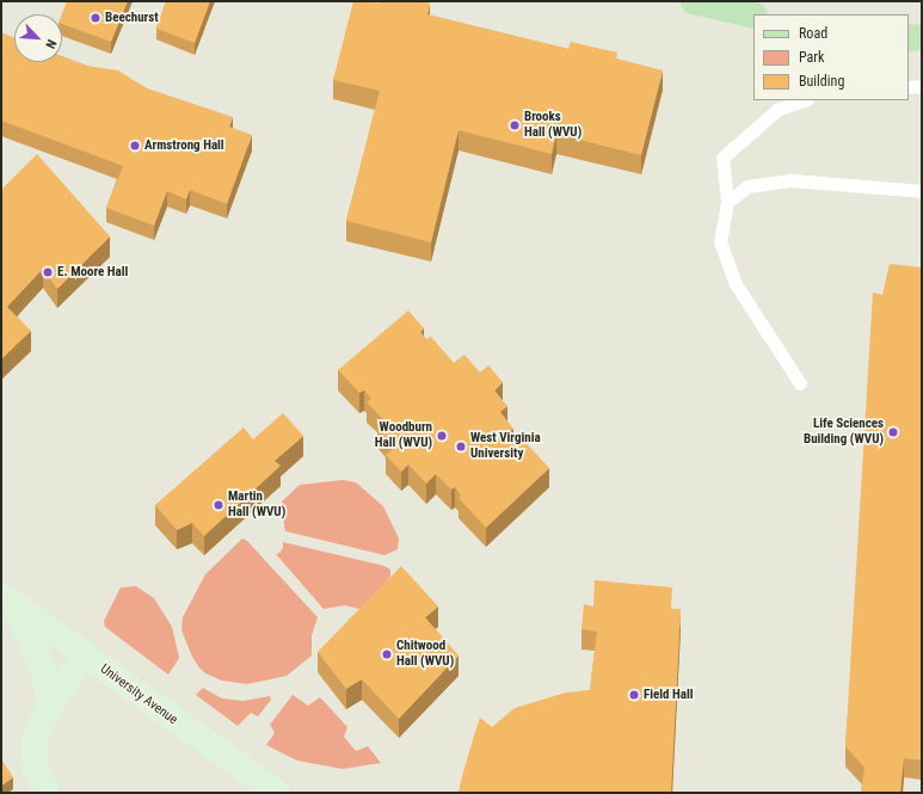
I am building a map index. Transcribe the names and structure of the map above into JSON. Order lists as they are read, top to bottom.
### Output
{
  "streets": {
    "street": ["University Avenue"]
  },
  "places": [
    "Beechurst",
    "Brooks Hall (WVU)",
    "Armstrong Hall",
    "E. Moore Hall",
    "Life Sciences Building (WVU)",
    "Woodburn Hall (WVU)",
    "West Virginia University",
    "Martin Hall (WVU)",
    "Chitwood Hall (WVU)",
    "Field Hall"
  ],
  "legend": ["Road", "Park", "Building"],
  "north": "bottom right"
}
